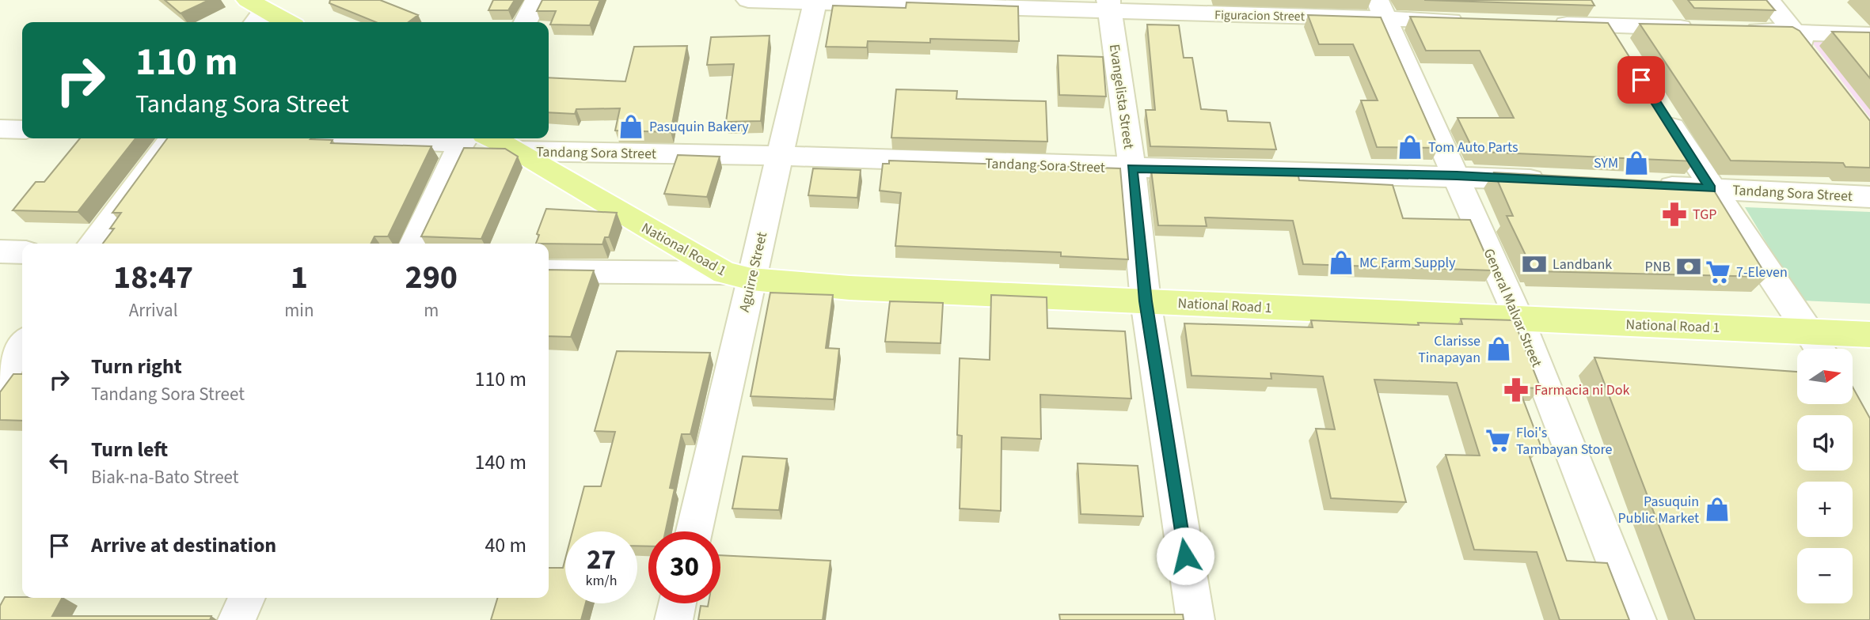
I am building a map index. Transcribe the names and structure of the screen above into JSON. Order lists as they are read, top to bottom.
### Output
{
  "streets": {
    "main road": ["National Road 1"],
    "street": [
      "Figuracion Street",
      "Evangelista Street",
      "Tandang Sora Street",
      "Aguirre Street",
      "General Malvar Street"
    ]
  },
  "crossings": [
    ["Figuracion Street", "Evangelista Street"],
    ["Figuracion Street", "Aguirre Street"],
    ["Figuracion Street", "General Malvar Street"],
    ["Evangelista Street", "Tandang Sora Street"],
    ["Evangelista Street", "National Road 1"],
    ["Tandang Sora Street", "National Road 1"],
    ["Tandang Sora Street", "Aguirre Street"],
    ["Tandang Sora Street", "General Malvar Street"],
    ["National Road 1", "Aguirre Street"],
    ["National Road 1", "General Malvar Street"]
  ],
  "places": {
    "shop": [
      "Pasuquin Bakery",
      "Tom Auto Parts",
      "SYM",
      "MC Farm Supply",
      "Clarisse Tinapayan",
      "Pasuquin Public Market"
    ],
    "pharmacy": ["TGP", "Farmacia ni Dok"],
    "bank": ["Landbank", "PNB"],
    "supermarket": ["7-Eleven", "Floi's Tambayan Store"]
  },
  "north": "right",
  "page": {
    "turn": ["110 m", "Tandang Sora Street"],
    "eta": [
      "18:47",
      "Arrival",
      "1",
      "min",
      "290",
      "m"
    ],
    "list": [
      {
        "name": "Turn right",
        "note": "Tandang Sora Street",
        "value": "110 m"
      },
      {
        "name": "Turn left",
        "note": "Biak-na-Bato Street",
        "value": "140 m"
      },
      {
        "name": "Arrive at destination",
        "value": "40 m"
      }
    ],
    "map_buttons": ["+", "−"],
    "speed": "27 km/h",
    "limit": "30"
  }
}
